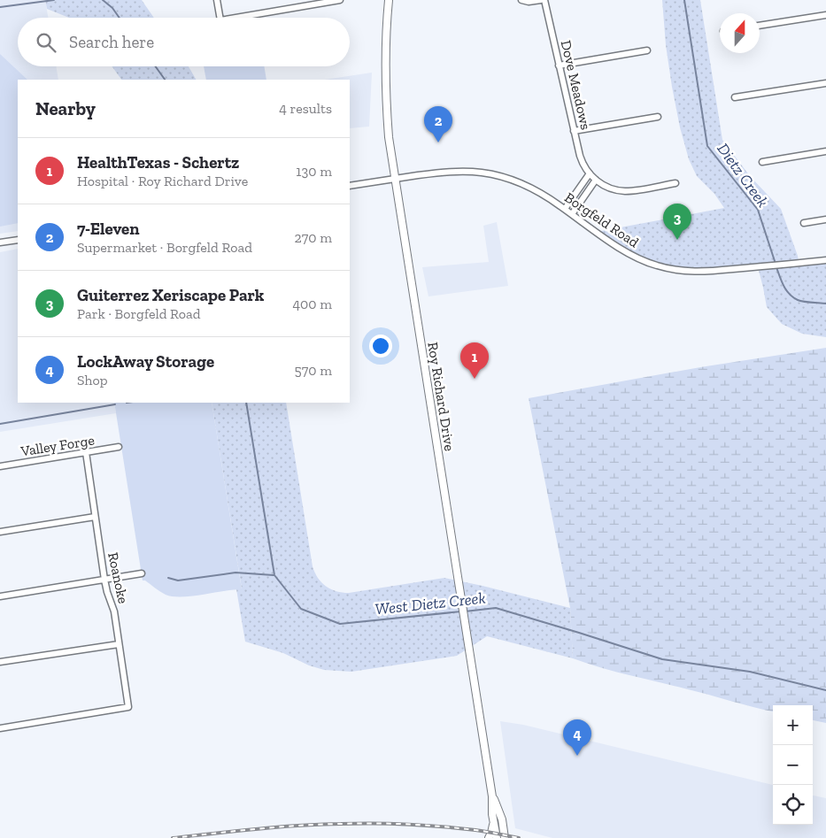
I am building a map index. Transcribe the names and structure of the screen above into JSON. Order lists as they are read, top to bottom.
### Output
{
  "streets": {
    "main road": ["Roy Richard Drive"],
    "street": [
      "Dove Meadows",
      "Borgfeld Road",
      "Valley Forge",
      "Roanoke"
    ]
  },
  "crossings": [
    ["Borgfeld Road", "Roy Richard Drive"],
    ["Valley Forge", "Roanoke"]
  ],
  "water": ["Dietz Creek", "West Dietz Creek"],
  "north": "top",
  "page": {
    "search": "Search here",
    "heading": ["Nearby", "4 results"],
    "pins": [
      "2",
      "3",
      "1",
      "4"
    ],
    "list": [
      {
        "mark": "1",
        "name": "HealthTexas - Schertz",
        "note": "Hospital · Roy Richard Drive",
        "value": "130 m"
      },
      {
        "mark": "2",
        "name": "7-Eleven",
        "note": "Supermarket · Borgfeld Road",
        "value": "270 m"
      },
      {
        "mark": "3",
        "name": "Guiterrez Xeriscape Park",
        "note": "Park · Borgfeld Road",
        "value": "400 m"
      },
      {
        "mark": "4",
        "name": "LockAway Storage",
        "note": "Shop",
        "value": "570 m"
      }
    ],
    "map_buttons": ["+", "−"]
  }
}
